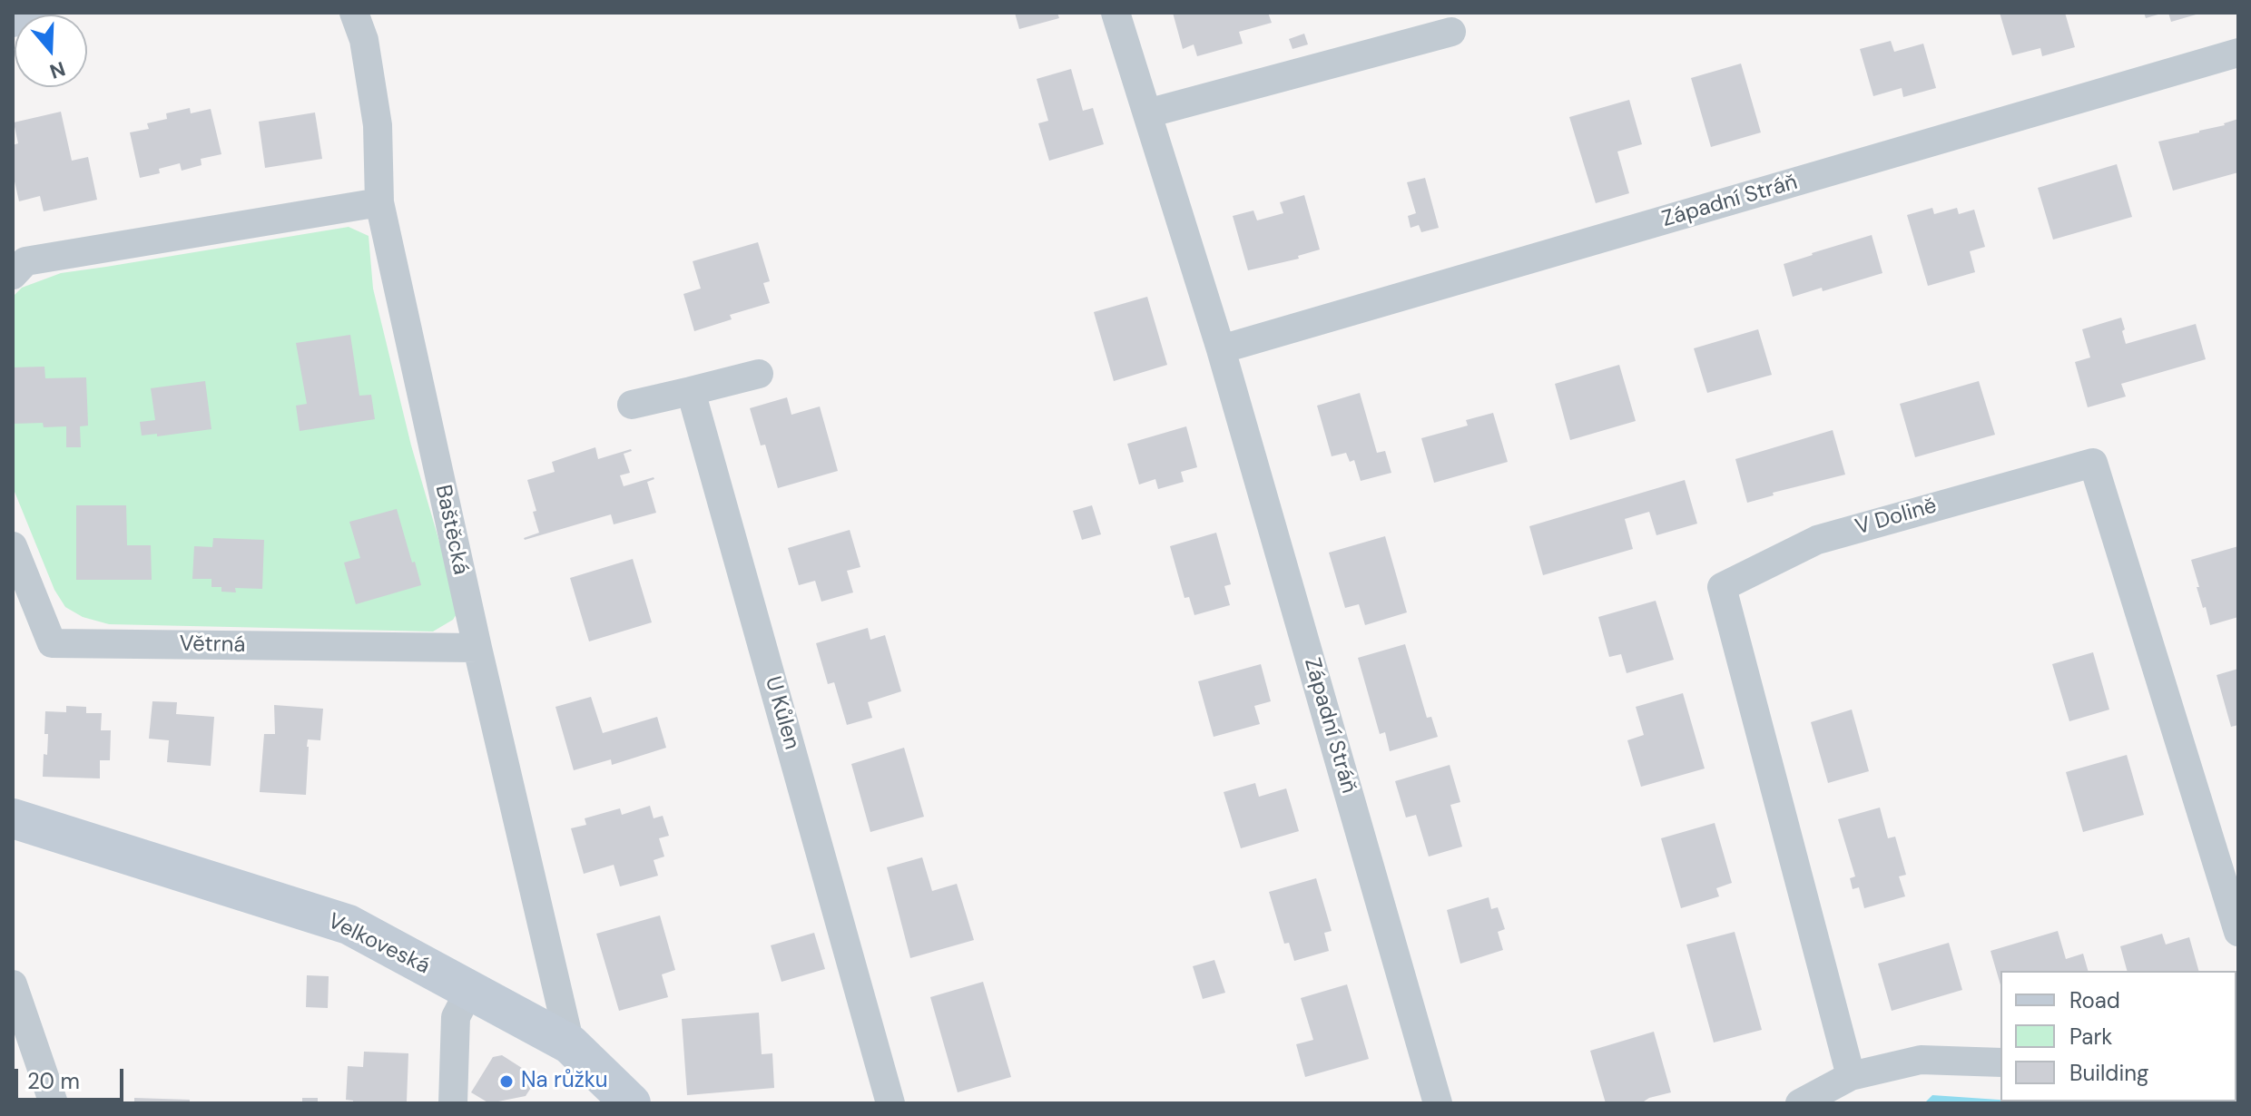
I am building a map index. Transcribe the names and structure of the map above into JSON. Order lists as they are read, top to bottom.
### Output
{
  "streets": {
    "street": [
      "Západní Stráň",
      "V Dolině",
      "Baštěcká",
      "Větrná",
      "U Kůlen",
      "Velkoveská"
    ]
  },
  "crossings": [
    ["Baštěcká", "Větrná"],
    ["Baštěcká", "Velkoveská"]
  ],
  "places": ["Na růžku"],
  "legend": ["Road", "Park", "Building"],
  "scale_bar": "20 m",
  "north": "bottom"
}
